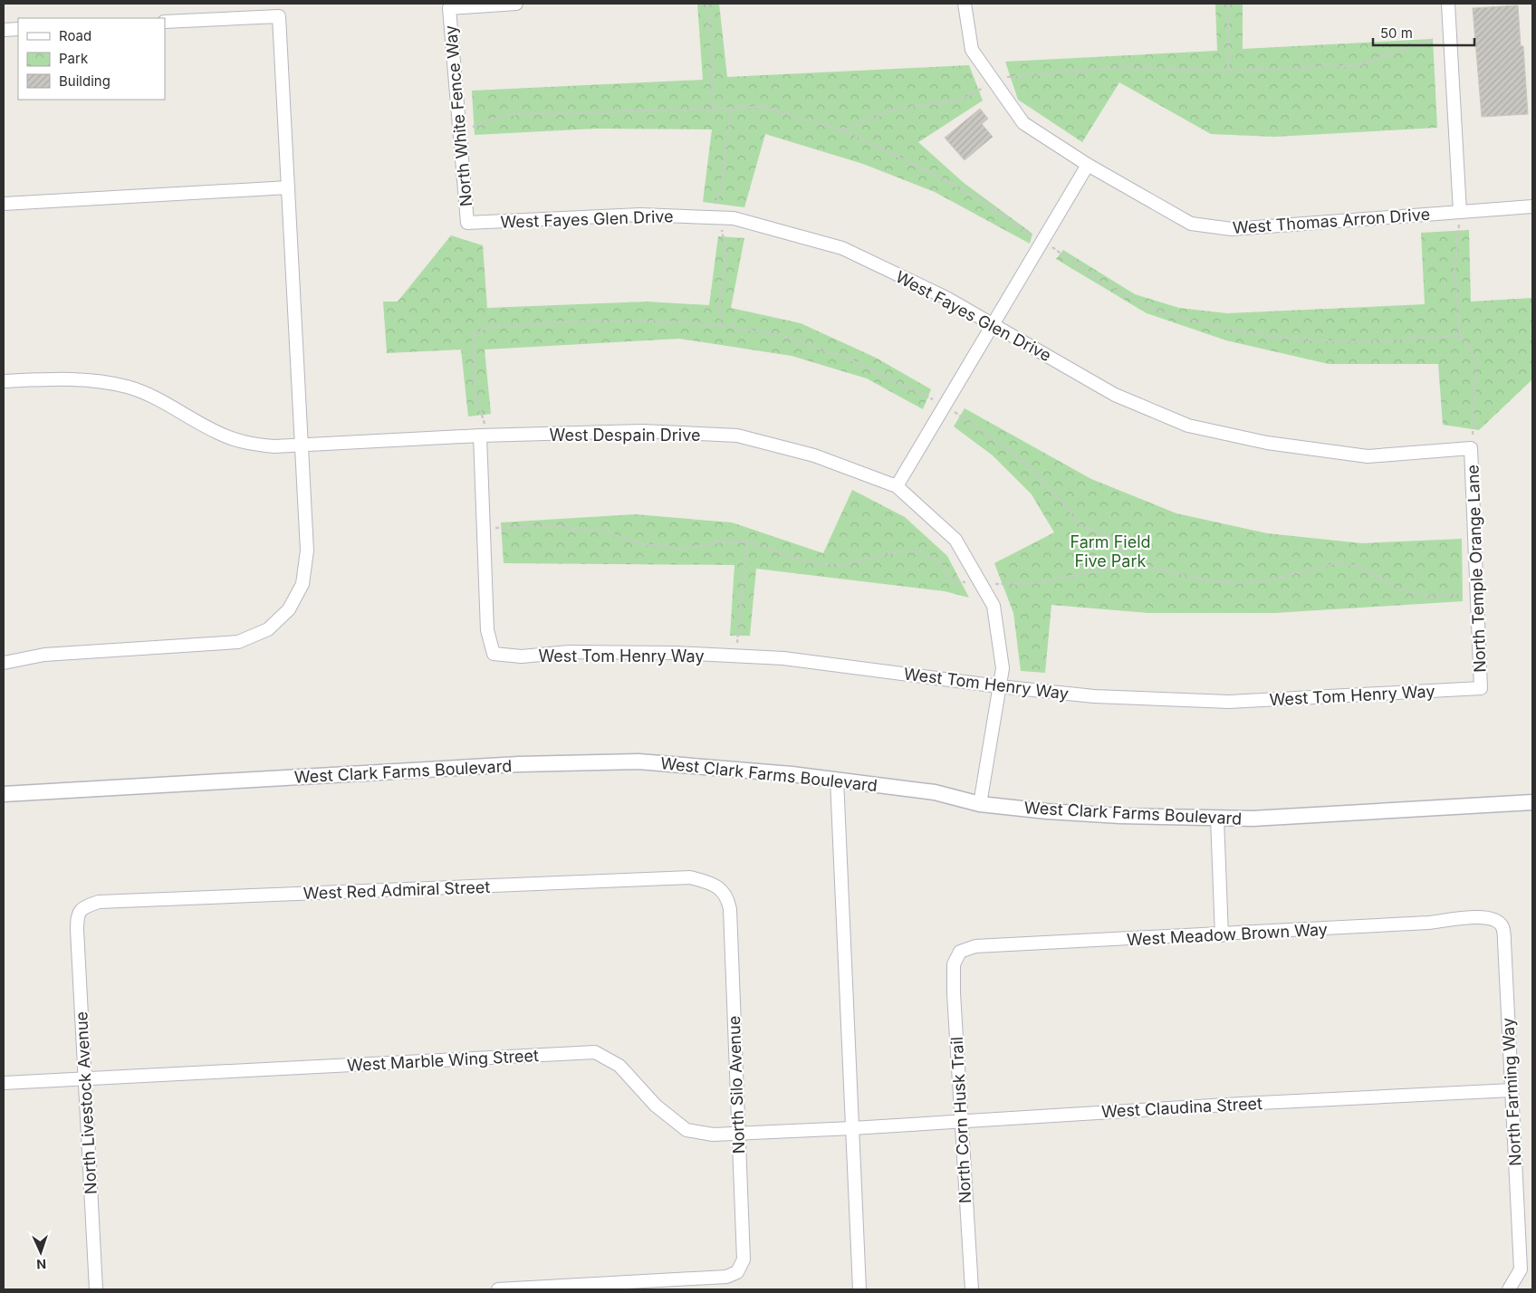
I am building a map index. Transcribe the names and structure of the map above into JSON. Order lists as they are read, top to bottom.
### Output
{
  "streets": {
    "street": [
      "North White Fence Way",
      "West Fayes Glen Drive",
      "West Thomas Arron Drive",
      "West Despain Drive",
      "North Temple Orange Lane",
      "West Tom Henry Way",
      "West Clark Farms Boulevard",
      "West Red Admiral Street",
      "West Meadow Brown Way",
      "West Marble Wing Street",
      "North Silo Avenue",
      "North Farming Way",
      "North Livestock Avenue",
      "West Claudina Street",
      "North Corn Husk Trail"
    ]
  },
  "crossings": [
    ["North White Fence Way", "West Fayes Glen Drive"],
    ["West Fayes Glen Drive", "North Temple Orange Lane"],
    ["West Despain Drive", "West Tom Henry Way"],
    ["West Despain Drive", "West Clark Farms Boulevard"],
    ["North Temple Orange Lane", "West Tom Henry Way"],
    ["West Red Admiral Street", "North Silo Avenue"],
    ["West Red Admiral Street", "North Livestock Avenue"],
    ["West Meadow Brown Way", "North Farming Way"],
    ["West Meadow Brown Way", "North Corn Husk Trail"],
    ["West Marble Wing Street", "North Silo Avenue"],
    ["West Marble Wing Street", "North Livestock Avenue"],
    ["West Marble Wing Street", "West Claudina Street"],
    ["North Farming Way", "West Claudina Street"],
    ["West Claudina Street", "North Corn Husk Trail"]
  ],
  "parks": ["Farm Field Five Park"],
  "legend": ["Road", "Park", "Building"],
  "scale_bar": "50 m",
  "north": "bottom"
}
